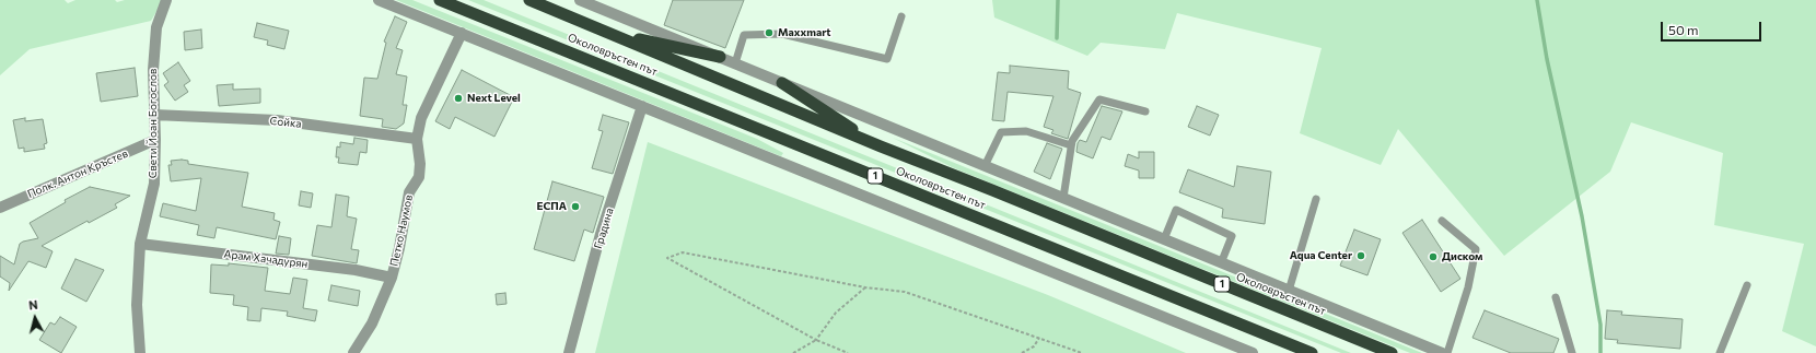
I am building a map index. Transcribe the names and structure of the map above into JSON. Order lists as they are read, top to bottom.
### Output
{
  "streets": {
    "highway": ["Околовръстен път", "1"],
    "street": [
      "Сойка",
      "Свети Йоан Богослов",
      "Полк. Антон Кръстев",
      "Градина",
      "Петко Наумов",
      "Арам Хачадурян"
    ]
  },
  "crossings": [
    ["Сойка", "Свети Йоан Богослов"],
    ["Сойка", "Петко Наумов"],
    ["Свети Йоан Богослов", "Полк. Антон Кръстев"],
    ["Свети Йоан Богослов", "Арам Хачадурян"],
    ["Петко Наумов", "Арам Хачадурян"]
  ],
  "places": [
    "Maxxmart",
    "Next Level",
    "ЕСПА",
    "Aqua Center",
    "Диском"
  ],
  "scale_bar": "50 m",
  "north": "top"
}
